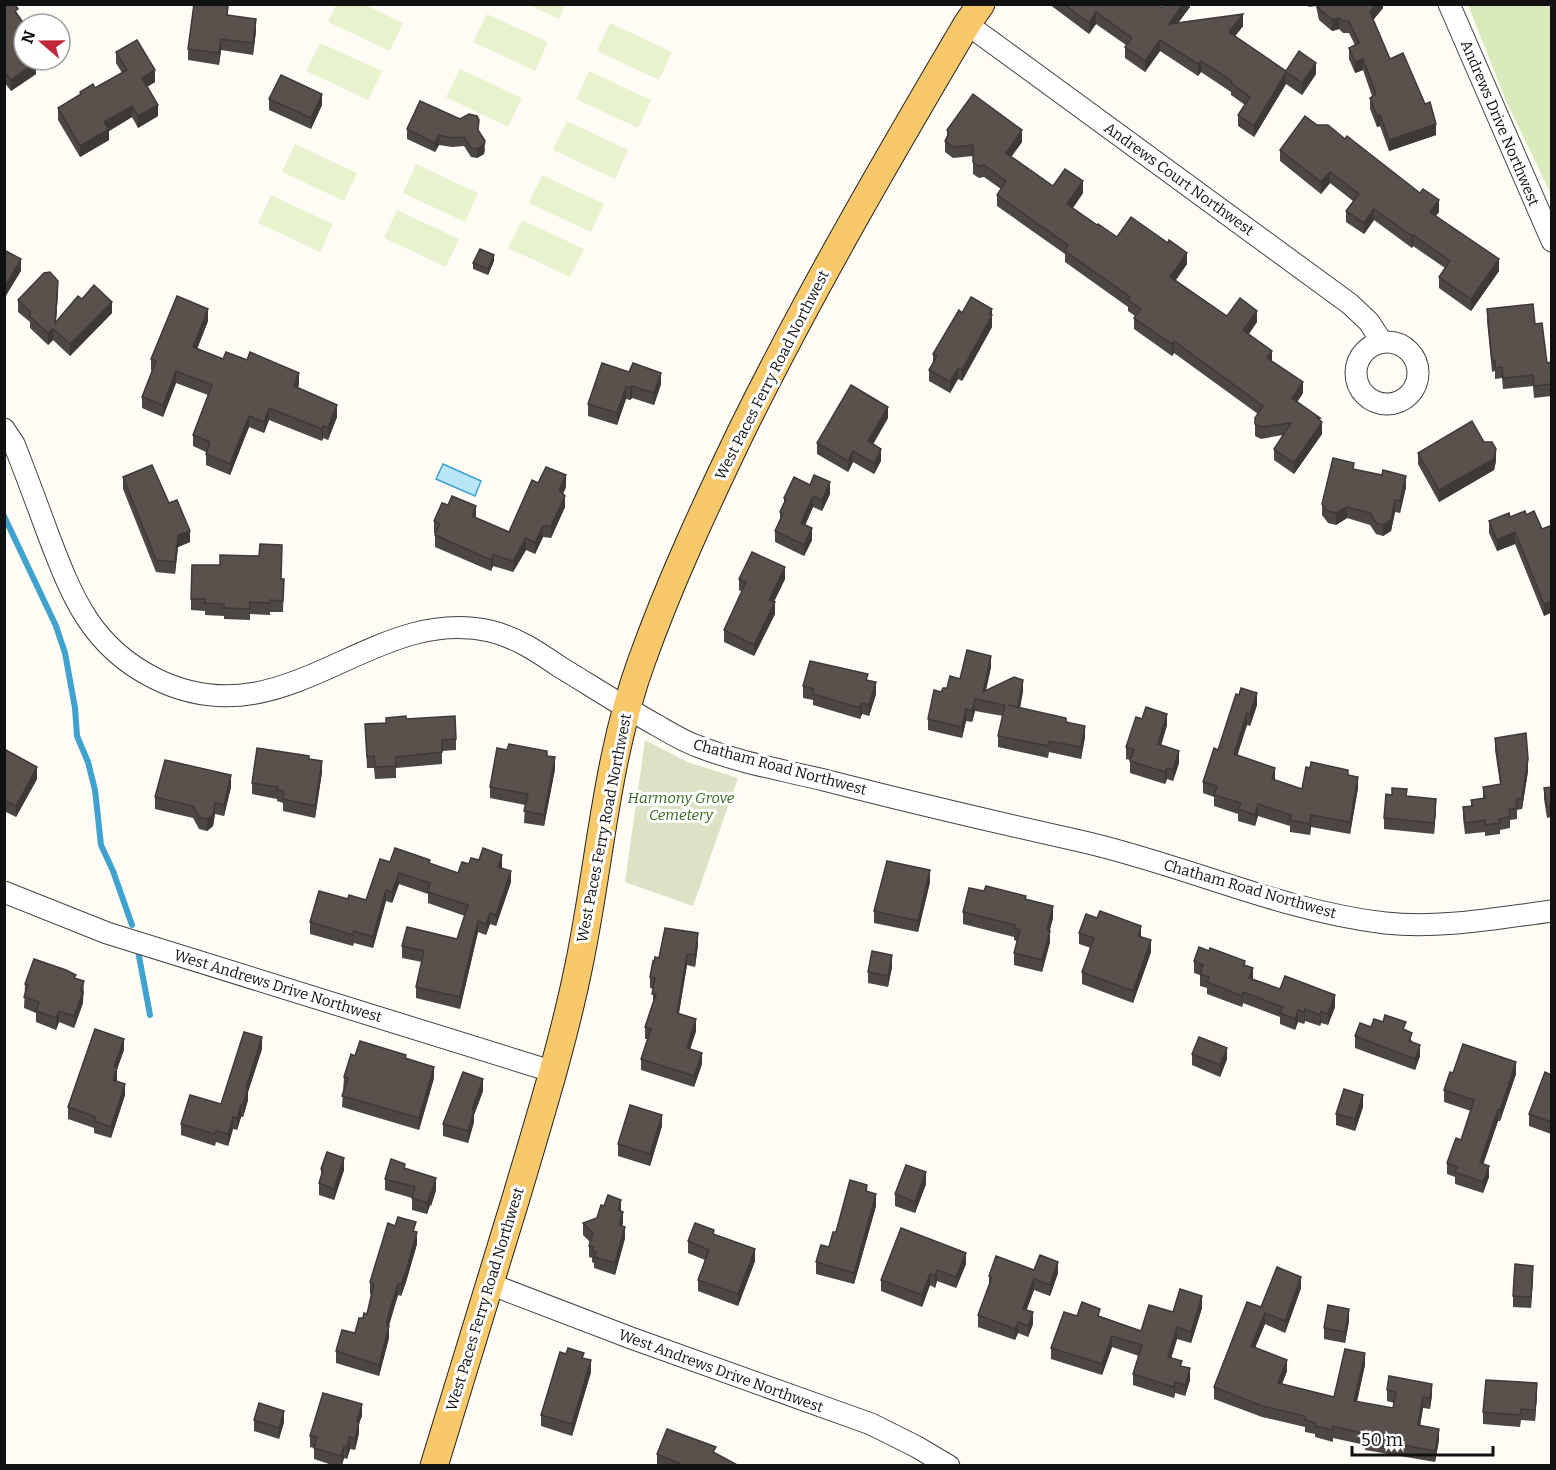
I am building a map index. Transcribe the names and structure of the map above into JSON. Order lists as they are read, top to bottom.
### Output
{
  "streets": {
    "main road": ["West Paces Ferry Road Northwest"],
    "street": [
      "Andrews Drive Northwest",
      "Andrews Court Northwest",
      "Chatham Road Northwest",
      "West Andrews Drive Northwest"
    ]
  },
  "crossings": [
    ["Andrews Court Northwest", "West Paces Ferry Road Northwest"],
    ["West Paces Ferry Road Northwest", "Chatham Road Northwest"],
    ["West Paces Ferry Road Northwest", "West Andrews Drive Northwest"]
  ],
  "parks": ["Harmony Grove Cemetery"],
  "scale_bar": "50 m",
  "north": "left"
}
